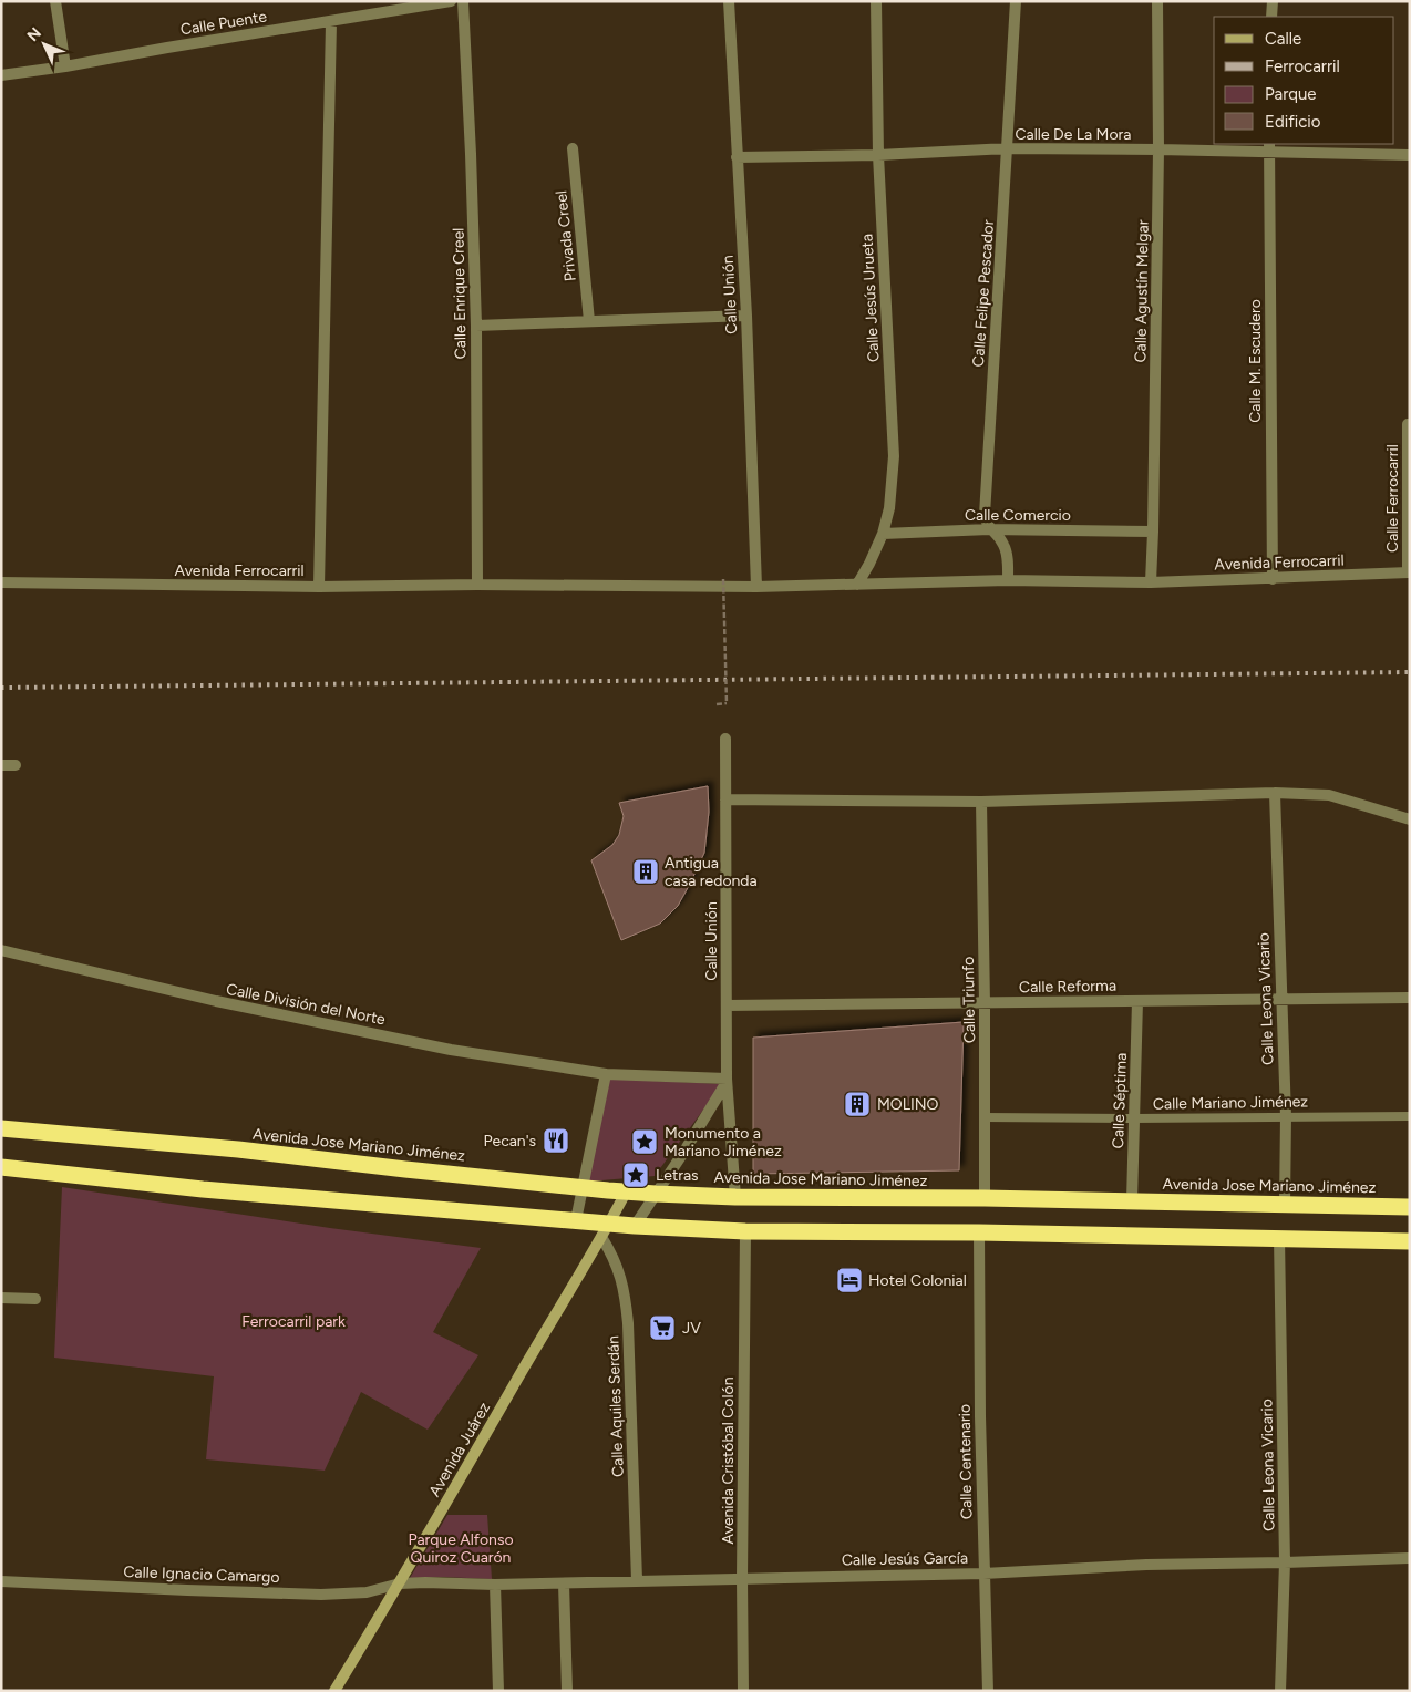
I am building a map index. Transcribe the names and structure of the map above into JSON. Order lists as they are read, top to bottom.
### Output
{
  "streets": {
    "highway": ["Avenida Jose Mariano Jiménez"],
    "main road": ["Avenida Juárez"],
    "street": [
      "Calle Puente",
      "Calle De La Mora",
      "Privada Creel",
      "Calle Agustín Melgar",
      "Calle Enrique Creel",
      "Calle Felipe Pescador",
      "Calle Unión",
      "Calle Jesús Urueta",
      "Calle M. Escudero",
      "Calle Ferrocarril",
      "Calle Comercio",
      "Avenida Ferrocarril",
      "Calle Reforma",
      "Calle Leona Vicario",
      "Calle Triunfo",
      "Calle División del Norte",
      "Calle Séptima",
      "Calle Aquiles Serdán",
      "Avenida Cristóbal Colón",
      "Calle Centenario",
      "Calle Jesús García",
      "Calle Ignacio Camargo"
    ],
    "lane": ["Calle Mariano Jiménez"]
  },
  "crossings": [
    ["Calle De La Mora", "Calle Agustín Melgar"],
    ["Calle De La Mora", "Calle Felipe Pescador"],
    ["Calle De La Mora", "Calle Unión"],
    ["Calle De La Mora", "Calle Jesús Urueta"],
    ["Calle De La Mora", "Calle M. Escudero"],
    ["Calle Agustín Melgar", "Calle Comercio"],
    ["Calle Agustín Melgar", "Avenida Ferrocarril"],
    ["Calle Enrique Creel", "Avenida Ferrocarril"],
    ["Calle Felipe Pescador", "Calle Comercio"],
    ["Calle Unión", "Avenida Ferrocarril"],
    ["Calle Unión", "Calle Reforma"],
    ["Calle Unión", "Avenida Jose Mariano Jiménez"],
    ["Calle Jesús Urueta", "Calle Comercio"],
    ["Calle Jesús Urueta", "Avenida Ferrocarril"],
    ["Calle M. Escudero", "Avenida Ferrocarril"],
    ["Calle Ferrocarril", "Avenida Ferrocarril"],
    ["Calle Reforma", "Calle Leona Vicario"],
    ["Calle Reforma", "Calle Triunfo"],
    ["Calle Reforma", "Calle Séptima"],
    ["Calle Leona Vicario", "Calle Mariano Jiménez"],
    ["Calle Leona Vicario", "Avenida Jose Mariano Jiménez"],
    ["Calle Leona Vicario", "Calle Jesús García"],
    ["Calle Triunfo", "Calle Mariano Jiménez"],
    ["Calle Triunfo", "Avenida Jose Mariano Jiménez"],
    ["Calle Séptima", "Calle Mariano Jiménez"],
    ["Calle Séptima", "Avenida Jose Mariano Jiménez"],
    ["Calle Aquiles Serdán", "Avenida Juárez"],
    ["Calle Aquiles Serdán", "Calle Jesús García"],
    ["Avenida Juárez", "Calle Jesús García"],
    ["Avenida Juárez", "Calle Ignacio Camargo"],
    ["Avenida Cristóbal Colón", "Calle Jesús García"],
    ["Calle Centenario", "Calle Jesús García"],
    ["Calle Jesús García", "Calle Ignacio Camargo"]
  ],
  "parks": ["Ferrocarril park", "Parque Alfonso Quiroz Cuarón"],
  "places": {
    "building": ["Antigua casa redonda", "MOLINO"],
    "restaurant": ["Pecan's"],
    "place": ["Monumento a Mariano Jiménez", "Letras"],
    "hotel": ["Hotel Colonial"],
    "supermarket": ["JV"]
  },
  "legend": [
    "Calle",
    "Ferrocarril",
    "Parque",
    "Edificio"
  ],
  "north": "top left"
}
